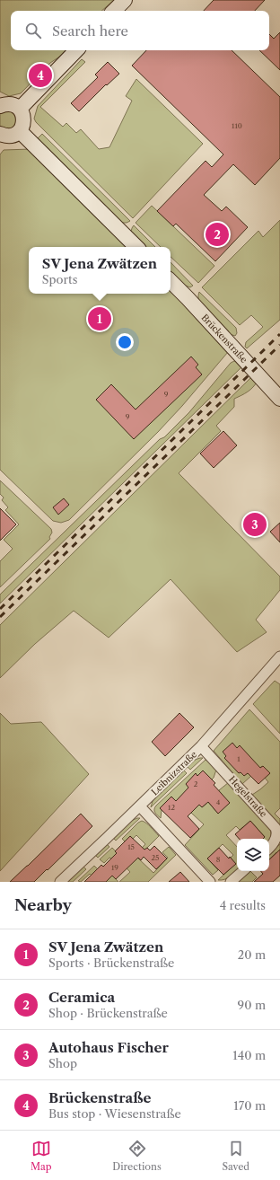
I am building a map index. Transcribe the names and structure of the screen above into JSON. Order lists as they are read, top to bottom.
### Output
{
  "streets": {
    "street": ["Brückenstraße", "Leibnizstraße", "Hegelstraße"]
  },
  "crossings": [
    ["Leibnizstraße", "Hegelstraße"]
  ],
  "house_numbers": [
    "110",
    "9",
    "9",
    "1",
    "2",
    "4",
    "12",
    "15",
    "25",
    "8",
    "19"
  ],
  "page": {
    "search": "Search here",
    "pins": [
      "4",
      "2",
      "1",
      "3"
    ],
    "popup": ["SV Jena Zwätzen", "Sports"],
    "heading": ["Nearby", "4 results"],
    "list": [
      {
        "mark": "1",
        "name": "SV Jena Zwätzen",
        "note": "Sports · Brückenstraße",
        "value": "20 m"
      },
      {
        "mark": "2",
        "name": "Ceramica",
        "note": "Shop · Brückenstraße",
        "value": "90 m"
      },
      {
        "mark": "3",
        "name": "Autohaus Fischer",
        "note": "Shop",
        "value": "140 m"
      },
      {
        "mark": "4",
        "name": "Brückenstraße",
        "note": "Bus stop · Wiesenstraße",
        "value": "170 m"
      }
    ],
    "nav": ["Map", "Directions", "Saved"]
  }
}
